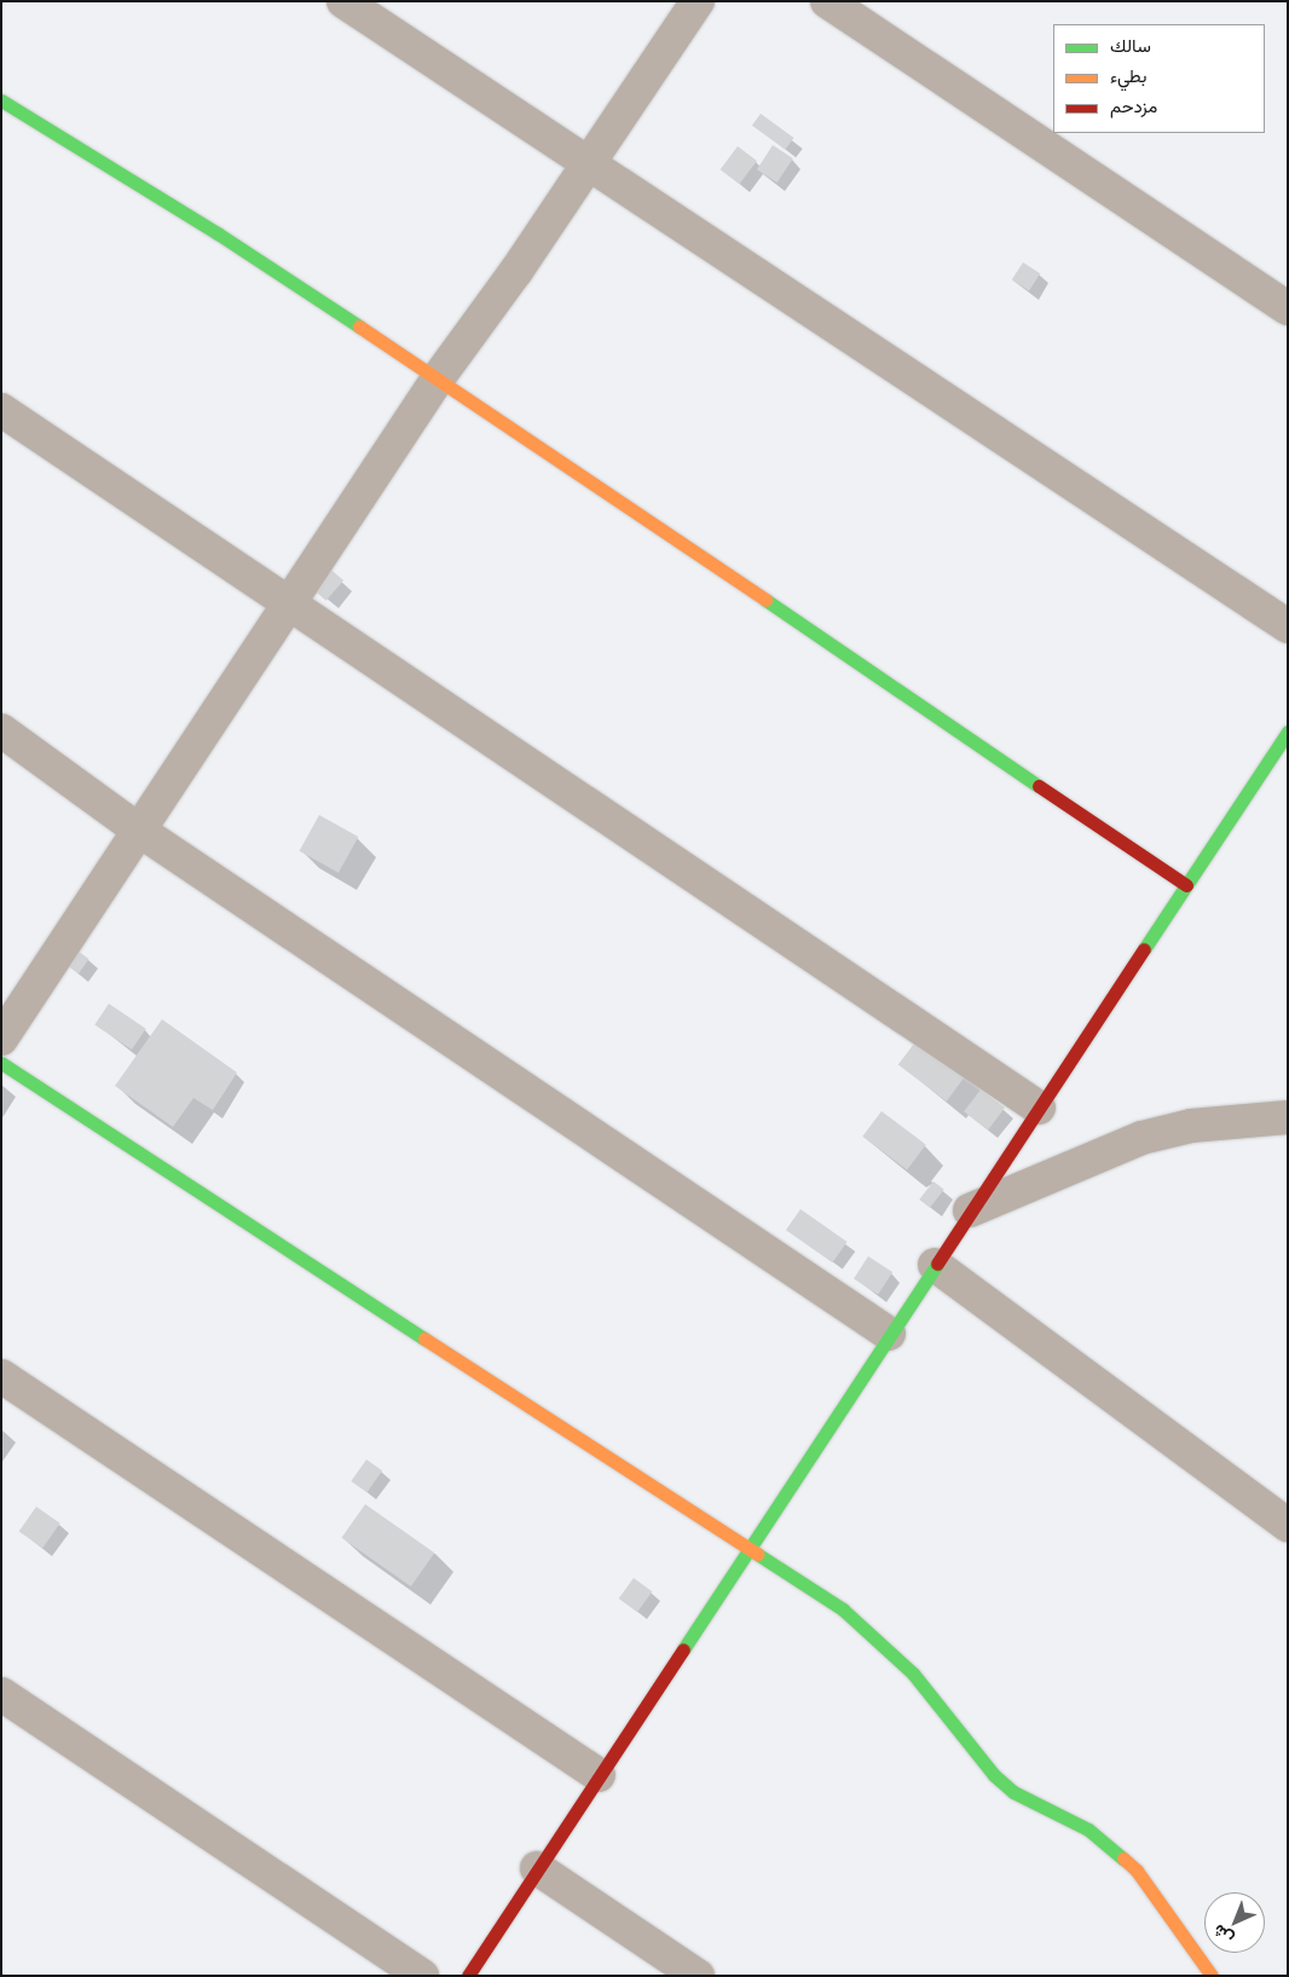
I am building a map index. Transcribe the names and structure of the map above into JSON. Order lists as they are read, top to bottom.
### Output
{
  "legend": ["سالك", "بطيء", "مزدحم"],
  "north": "bottom left"
}
